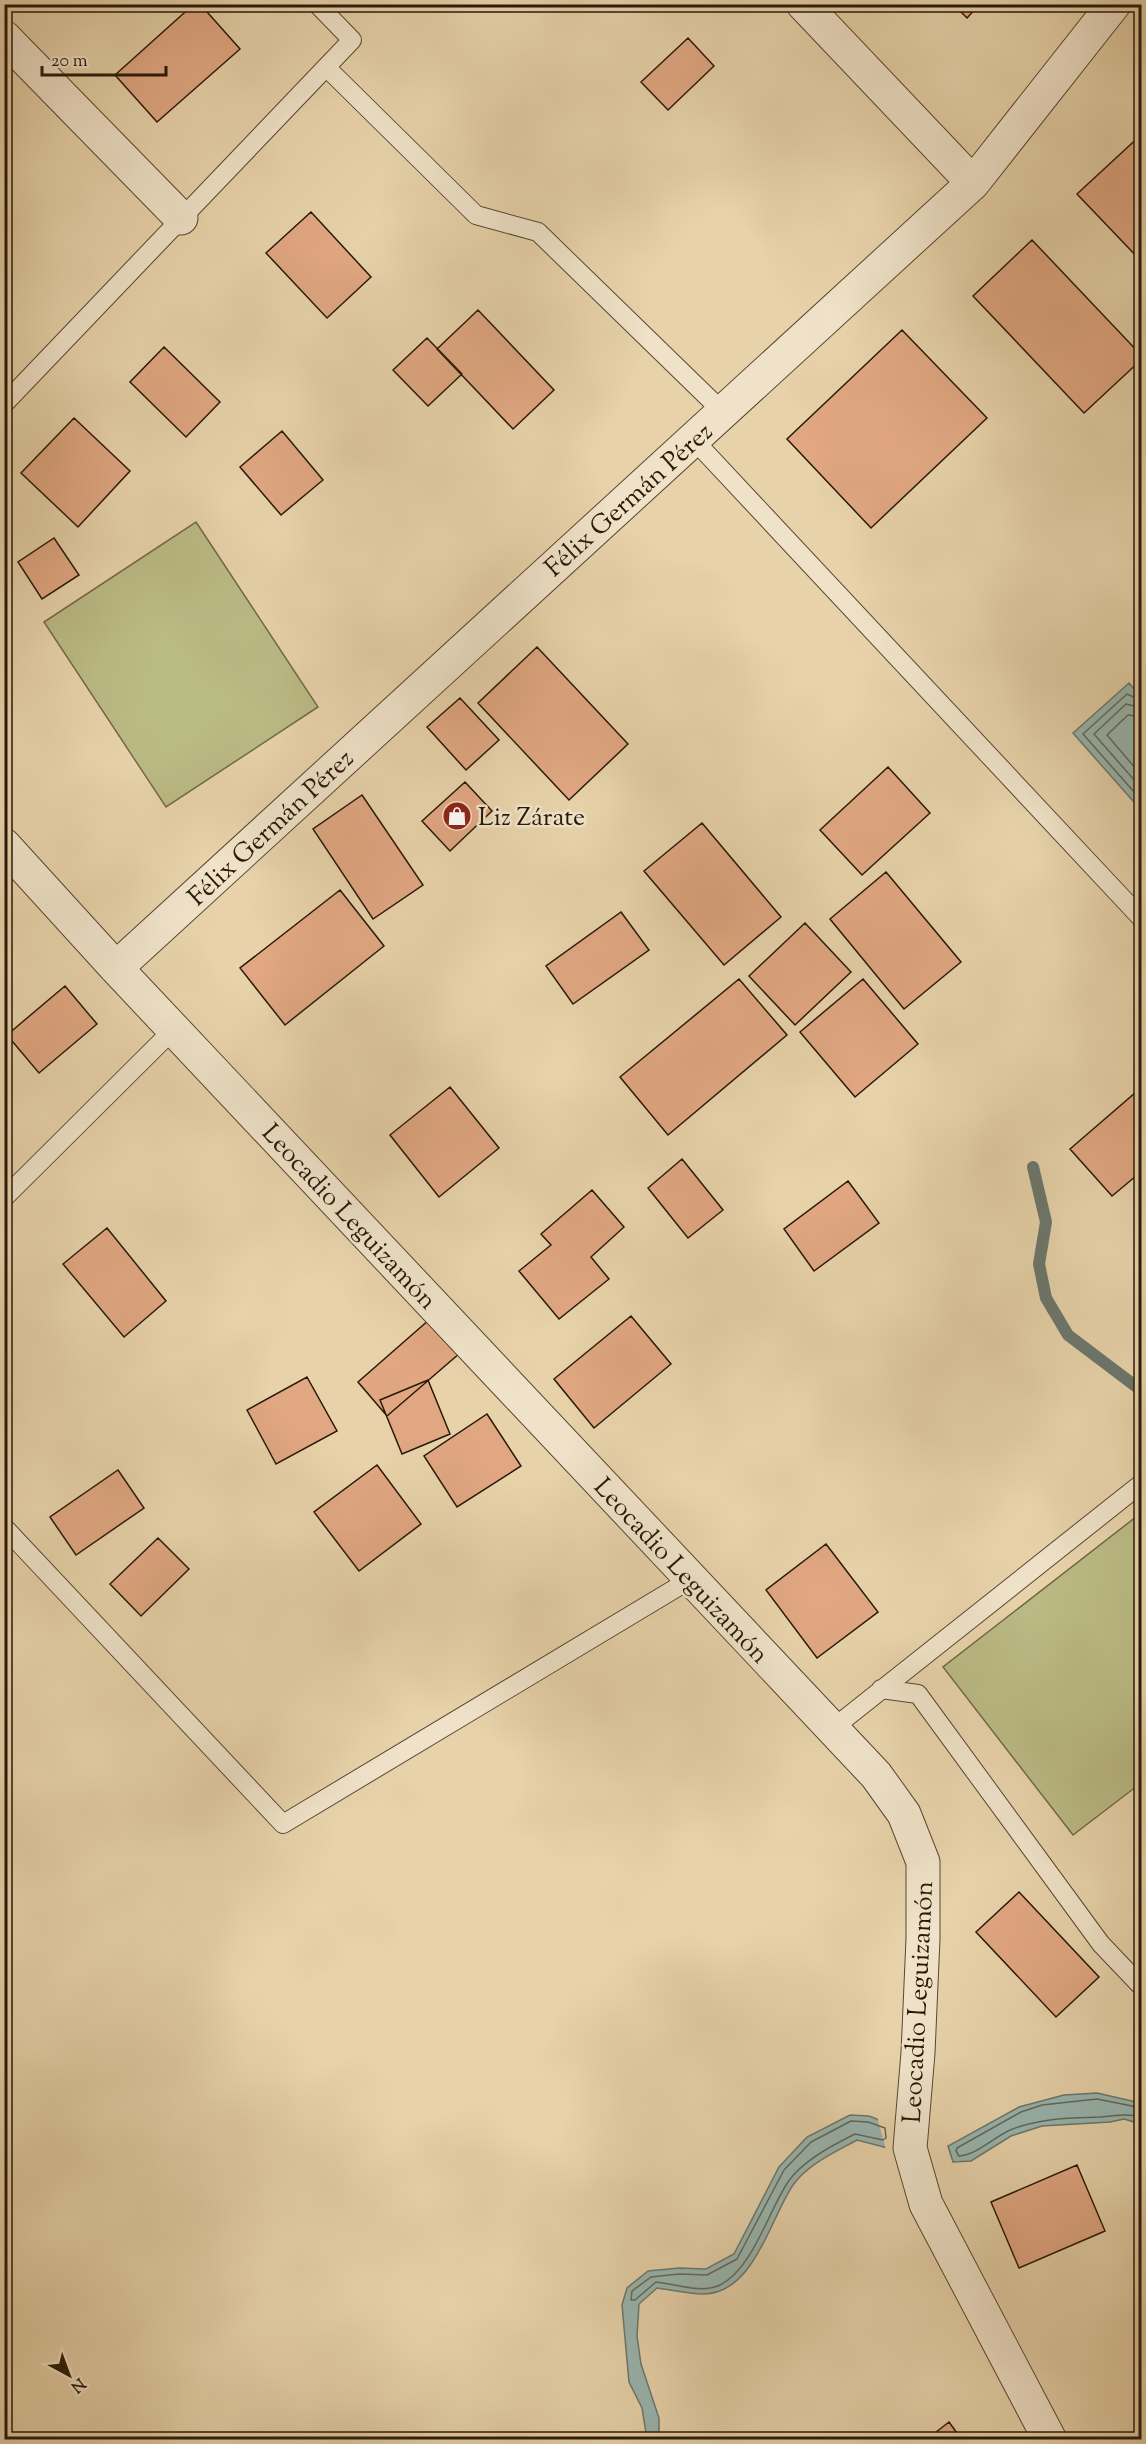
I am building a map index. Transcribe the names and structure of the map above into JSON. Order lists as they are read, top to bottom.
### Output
{
  "streets": {
    "street": ["Félix Germán Pérez", "Leocadio Leguizamón"]
  },
  "crossings": [
    ["Félix Germán Pérez", "Leocadio Leguizamón"]
  ],
  "places": {
    "shop": ["Liz Zárate"]
  },
  "scale_bar": "20 m",
  "north": "bottom right"
}
